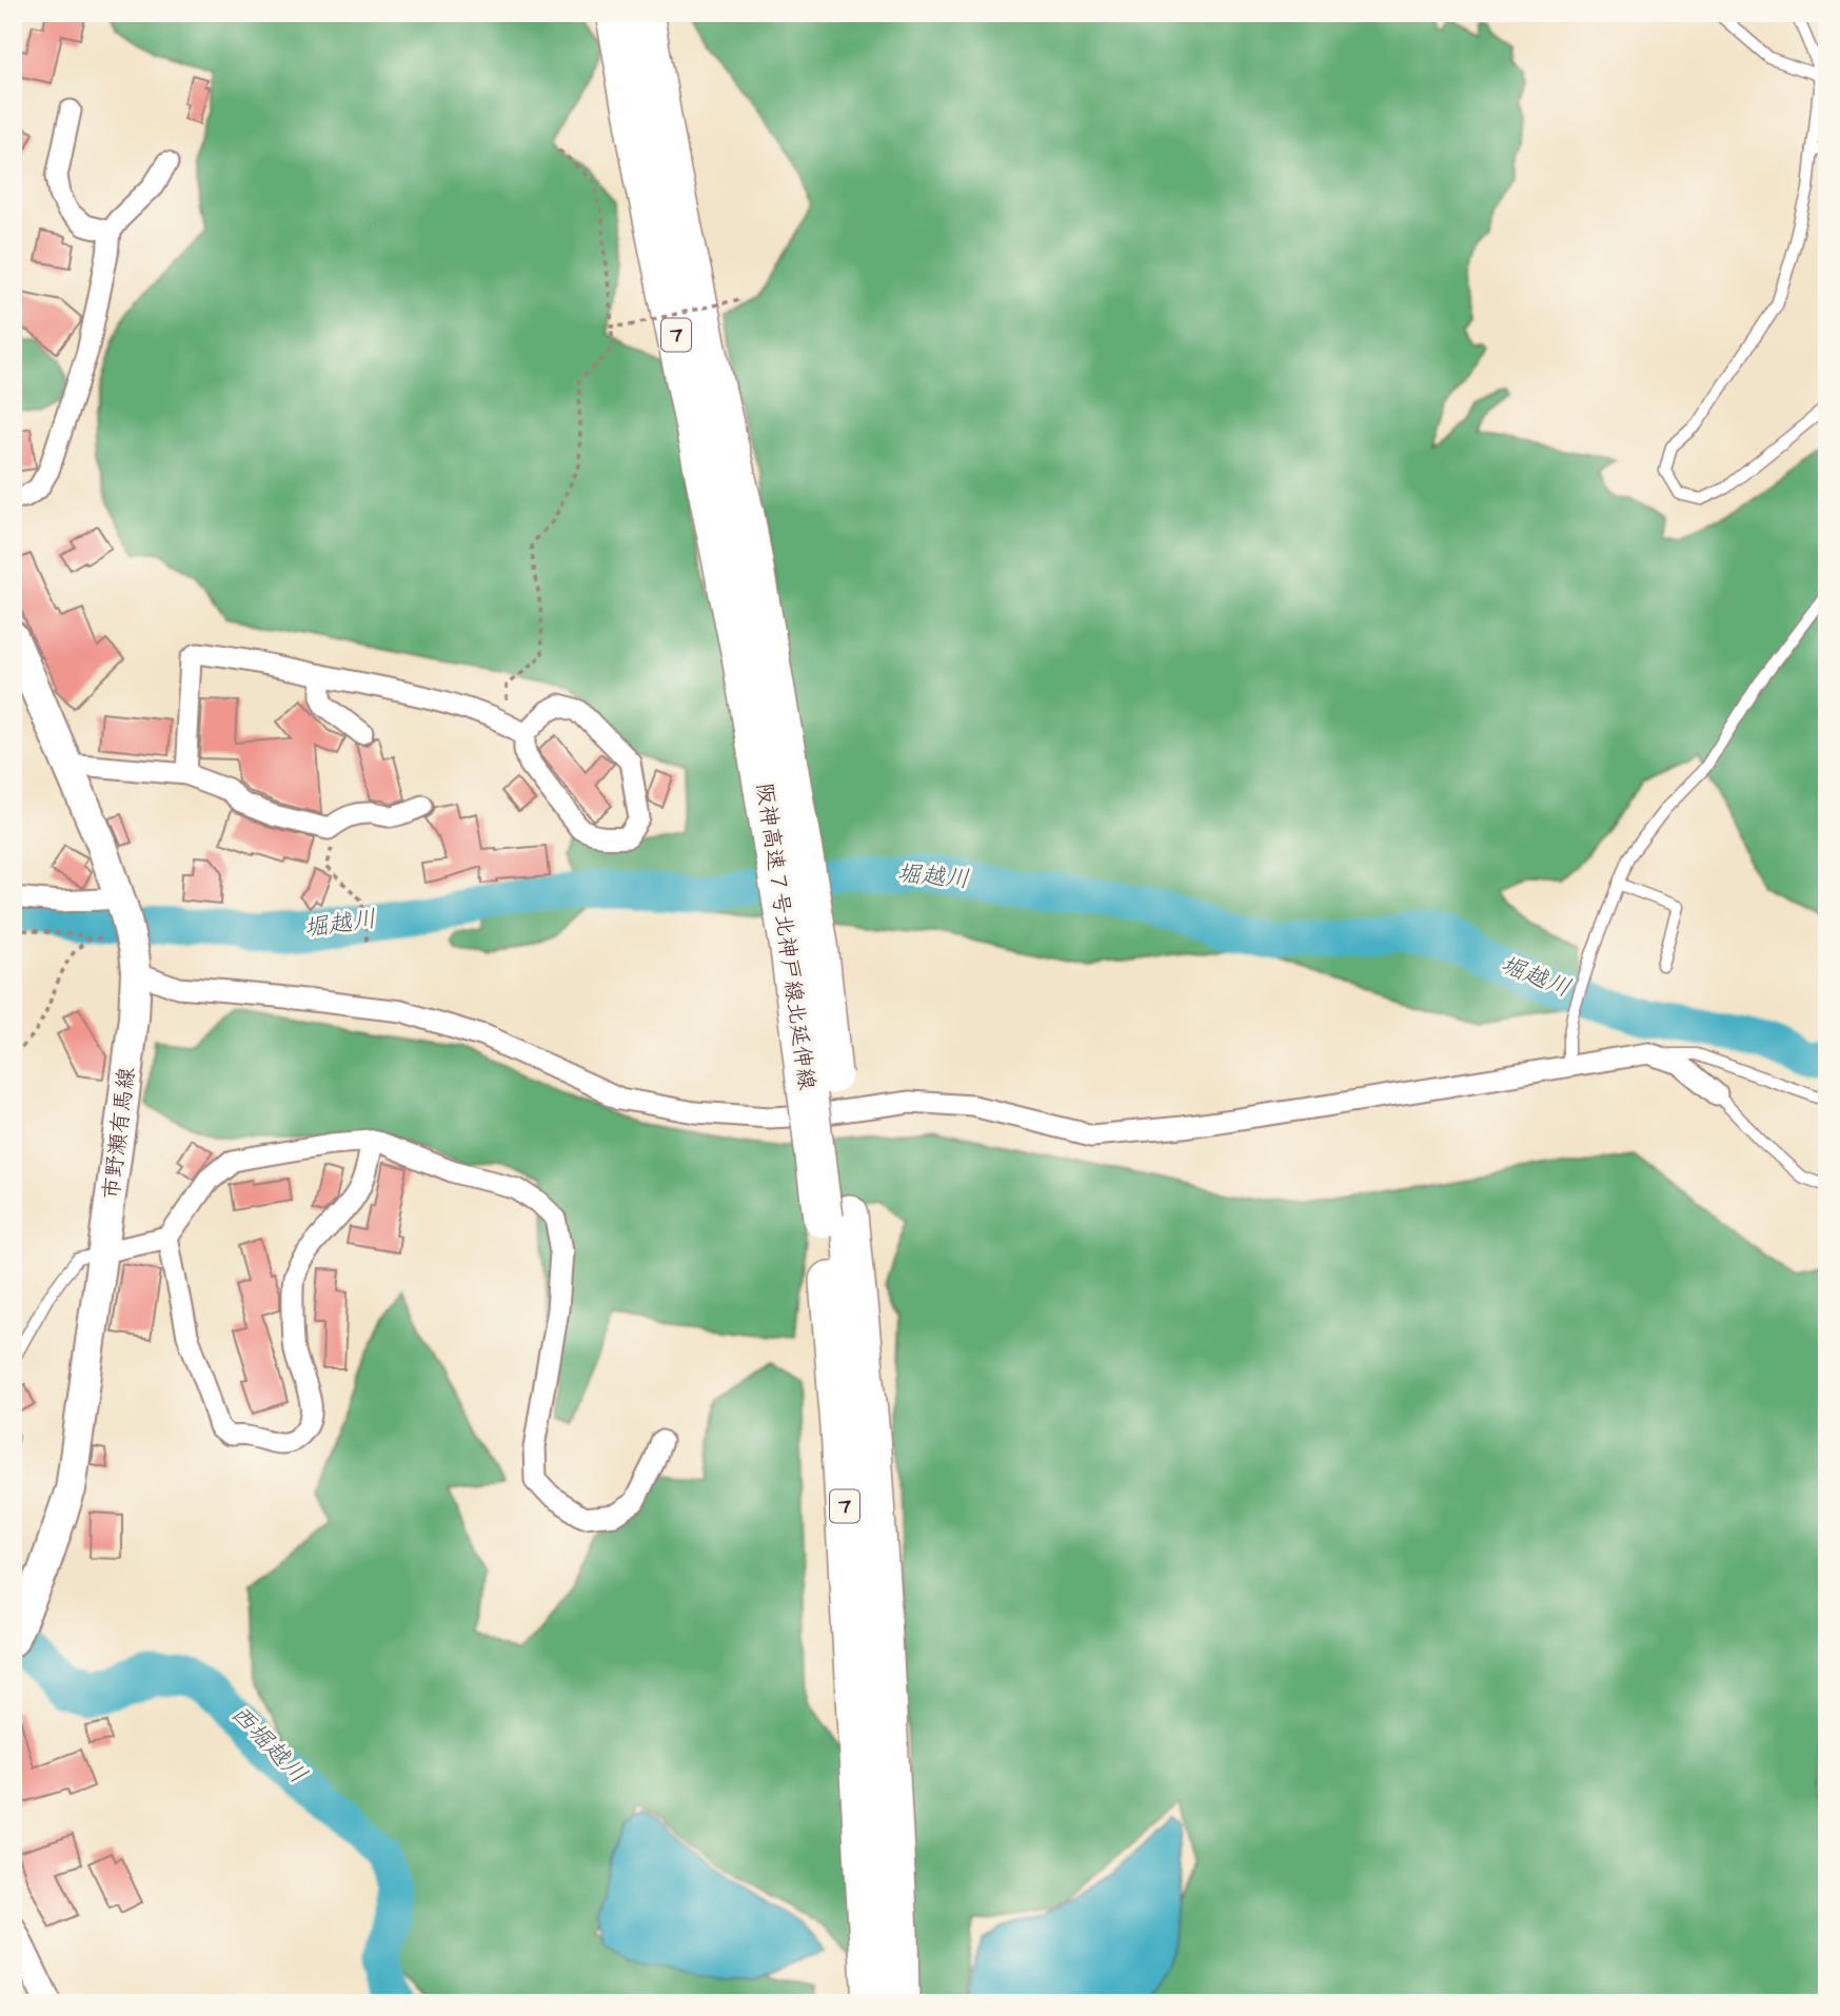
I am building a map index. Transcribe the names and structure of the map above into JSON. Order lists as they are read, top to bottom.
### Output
{
  "streets": {
    "highway": ["7", "阪神高速７号北神戸線北延伸線"],
    "main road": ["市野瀬有馬線"]
  },
  "crossings": [
    ["7", "阪神高速７号北神戸線北延伸線"]
  ],
  "water": ["堀越川", "西堀越川"]
}
